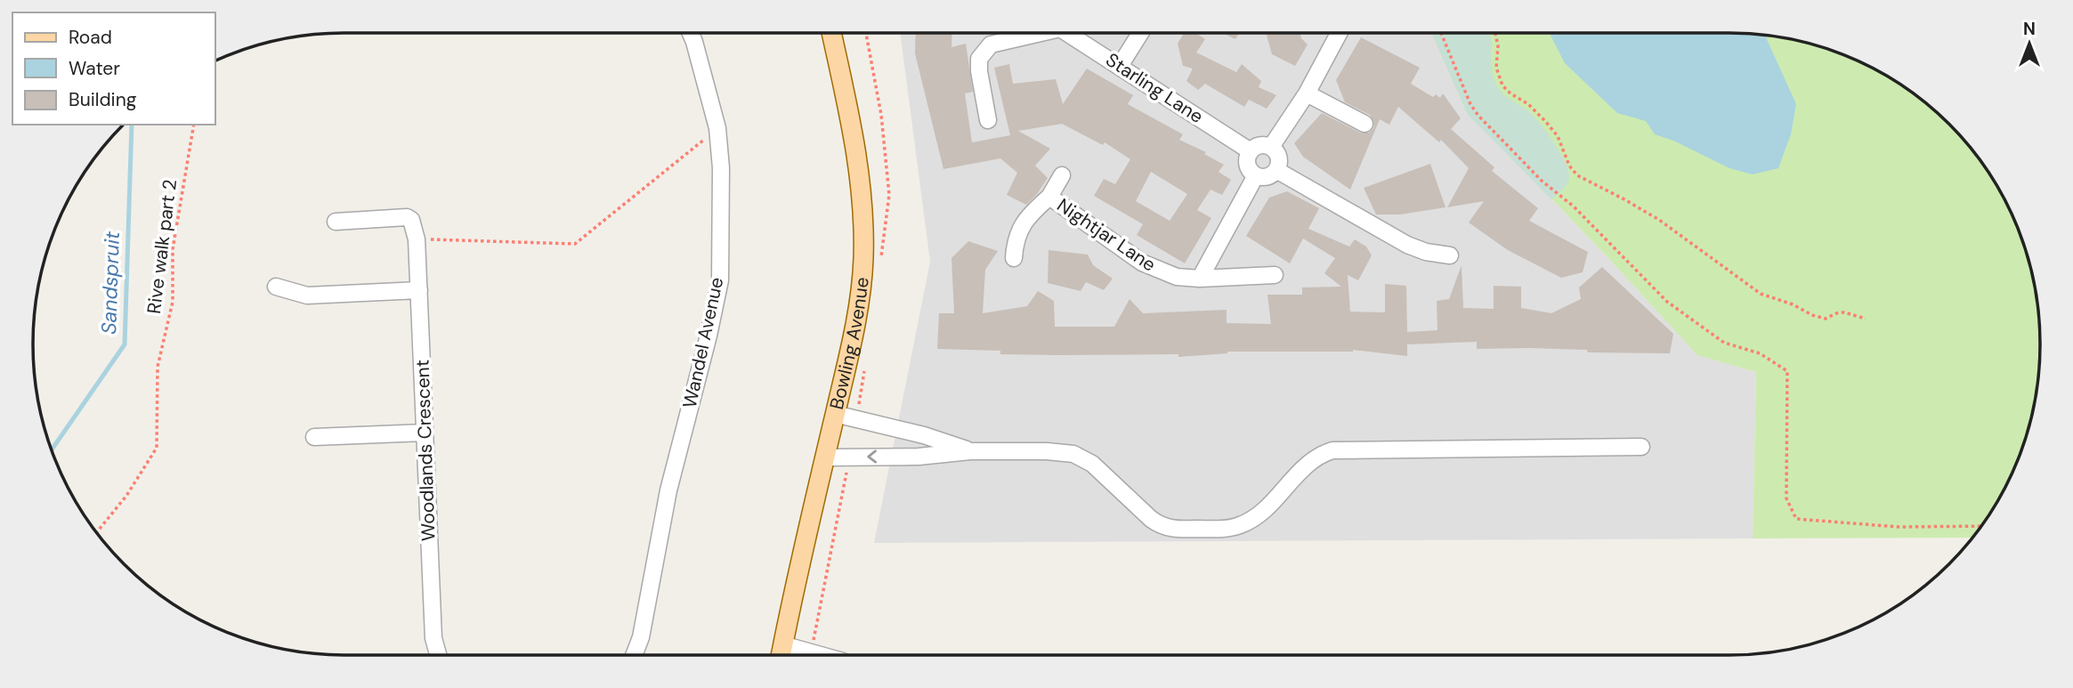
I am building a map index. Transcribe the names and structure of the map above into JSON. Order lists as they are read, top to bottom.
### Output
{
  "streets": {
    "main road": ["Bowling Avenue"],
    "street": [
      "Starling Lane",
      "Nightjar Lane",
      "Wandel Avenue",
      "Woodlands Crescent"
    ],
    "path": ["Rive walk part 2"]
  },
  "water": ["Sandspruit"],
  "legend": ["Road", "Water", "Building"],
  "north": "top"
}
